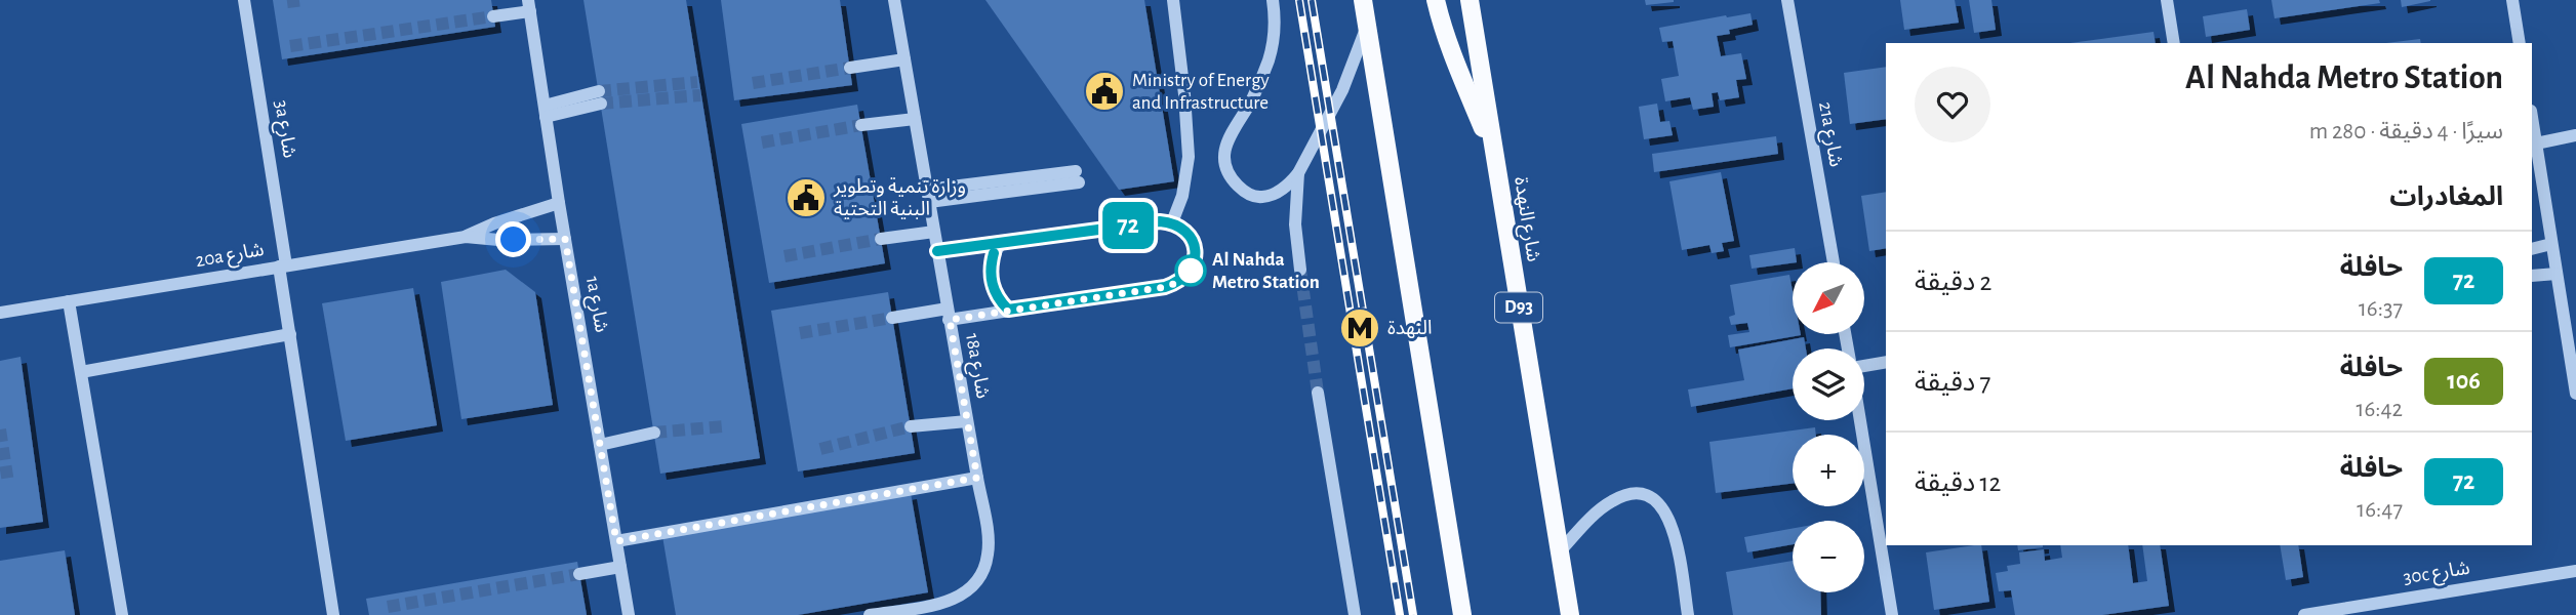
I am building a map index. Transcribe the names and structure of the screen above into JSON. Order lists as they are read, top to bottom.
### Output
{
  "streets": {
    "main road": ["شارع النهدة", "D93"],
    "street": [
      "3a شارع",
      "21a شارع",
      "20a شارع",
      "1a شارع",
      "18a شارع",
      "30c شارع"
    ]
  },
  "crossings": [
    ["3a شارع", "20a شارع"],
    ["20a شارع", "1a شارع"]
  ],
  "places": {
    "public building": ["Ministry of Energy and Infrastructure", "وزارة تنمية وتطوير البنية التحتية"],
    "other": ["Al Nahda Metro Station"],
    "metro station": ["النهدة"]
  },
  "lines": ["bus line 72"],
  "north": "bottom left",
  "page": {
    "on_map": "72",
    "heading": [
      ["Al Nahda Metro Station", "سيرًا · 4 دقيقة · 280 m"],
      "المغادرات"
    ],
    "list": [
      {
        "mark": "72",
        "name": "حافلة",
        "note": "16:37",
        "value": "2 دقيقة"
      },
      {
        "mark": "106",
        "name": "حافلة",
        "note": "16:42",
        "value": "7 دقيقة"
      },
      {
        "mark": "72",
        "name": "حافلة",
        "note": "16:47",
        "value": "12 دقيقة"
      }
    ],
    "map_buttons": ["+", "−"]
  }
}
